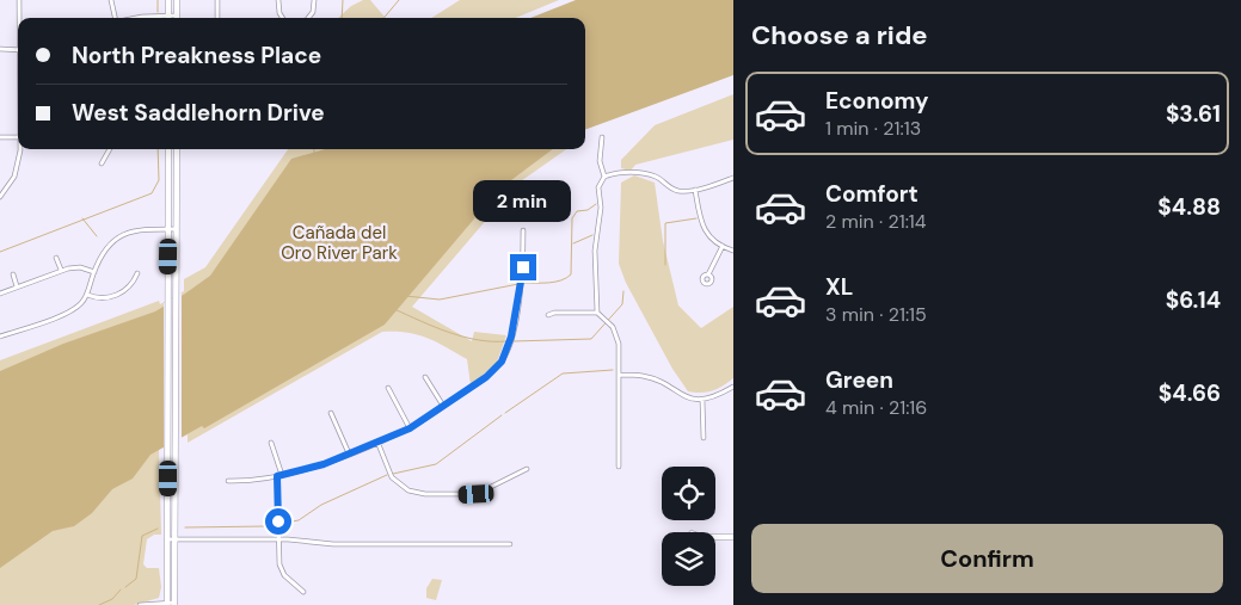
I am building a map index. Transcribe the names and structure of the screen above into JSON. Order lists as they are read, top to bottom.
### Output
{
  "parks": ["Cañada del Oro River Park"],
  "page": {
    "heading": "Choose a ride",
    "banner": ["North Preakness Place", "West Saddlehorn Drive"],
    "list": [
      {
        "name": "Economy",
        "note": "1 min · 21:13",
        "value": "$3.61"
      },
      {
        "name": "Comfort",
        "note": "2 min · 21:14",
        "value": "$4.88"
      },
      {
        "name": "XL",
        "note": "3 min · 21:15",
        "value": "$6.14"
      },
      {
        "name": "Green",
        "note": "4 min · 21:16",
        "value": "$4.66"
      }
    ],
    "bubble": "2 min",
    "buttons": "Confirm"
  }
}
